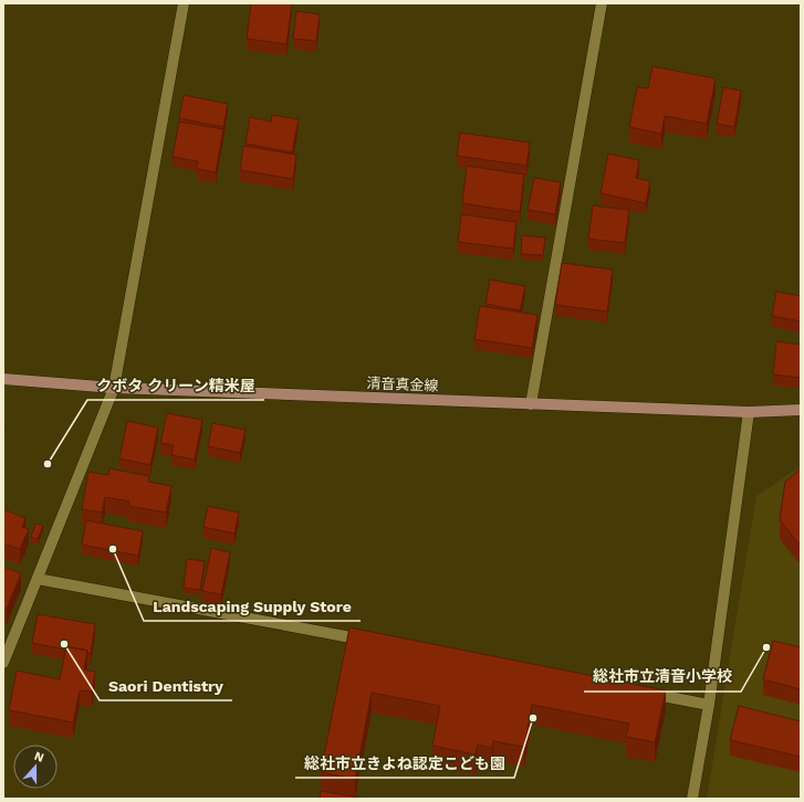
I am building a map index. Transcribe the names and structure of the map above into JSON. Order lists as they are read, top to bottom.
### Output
{
  "streets": {
    "main road": ["清音真金線"]
  },
  "places": [
    "クボタ クリーン精米屋",
    "Landscaping Supply Store",
    "Saori Dentistry",
    "総社市立清音小学校",
    "総社市立きよね認定こども園"
  ],
  "north": "top"
}
